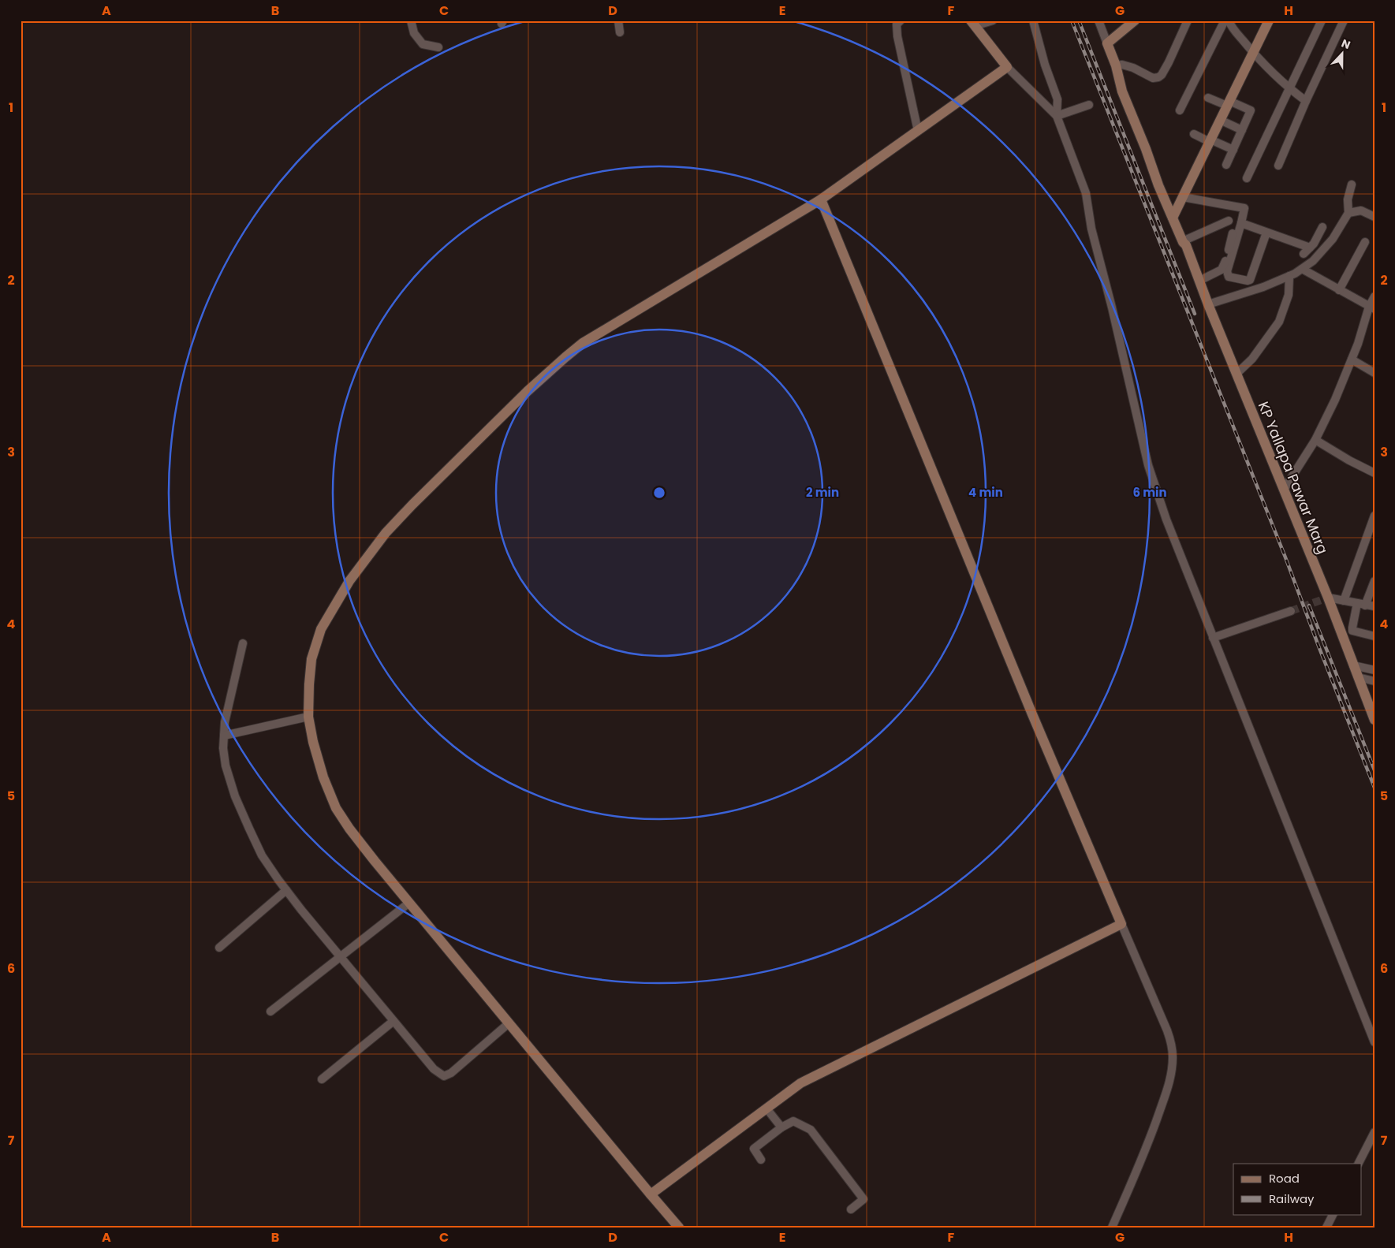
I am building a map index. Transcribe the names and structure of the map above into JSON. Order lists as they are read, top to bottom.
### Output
{
  "streets": {
    "street": ["KP Yallapa Pawar Marg"]
  },
  "legend": ["Road", "Railway"],
  "north": "top",
  "grid": {
    "columns": [
      "A",
      "B",
      "C",
      "D",
      "E",
      "F",
      "G",
      "H"
    ],
    "rows": [
      "1",
      "2",
      "3",
      "4",
      "5",
      "6",
      "7"
    ]
  },
  "rings": ["2 min", "4 min", "6 min"]
}
